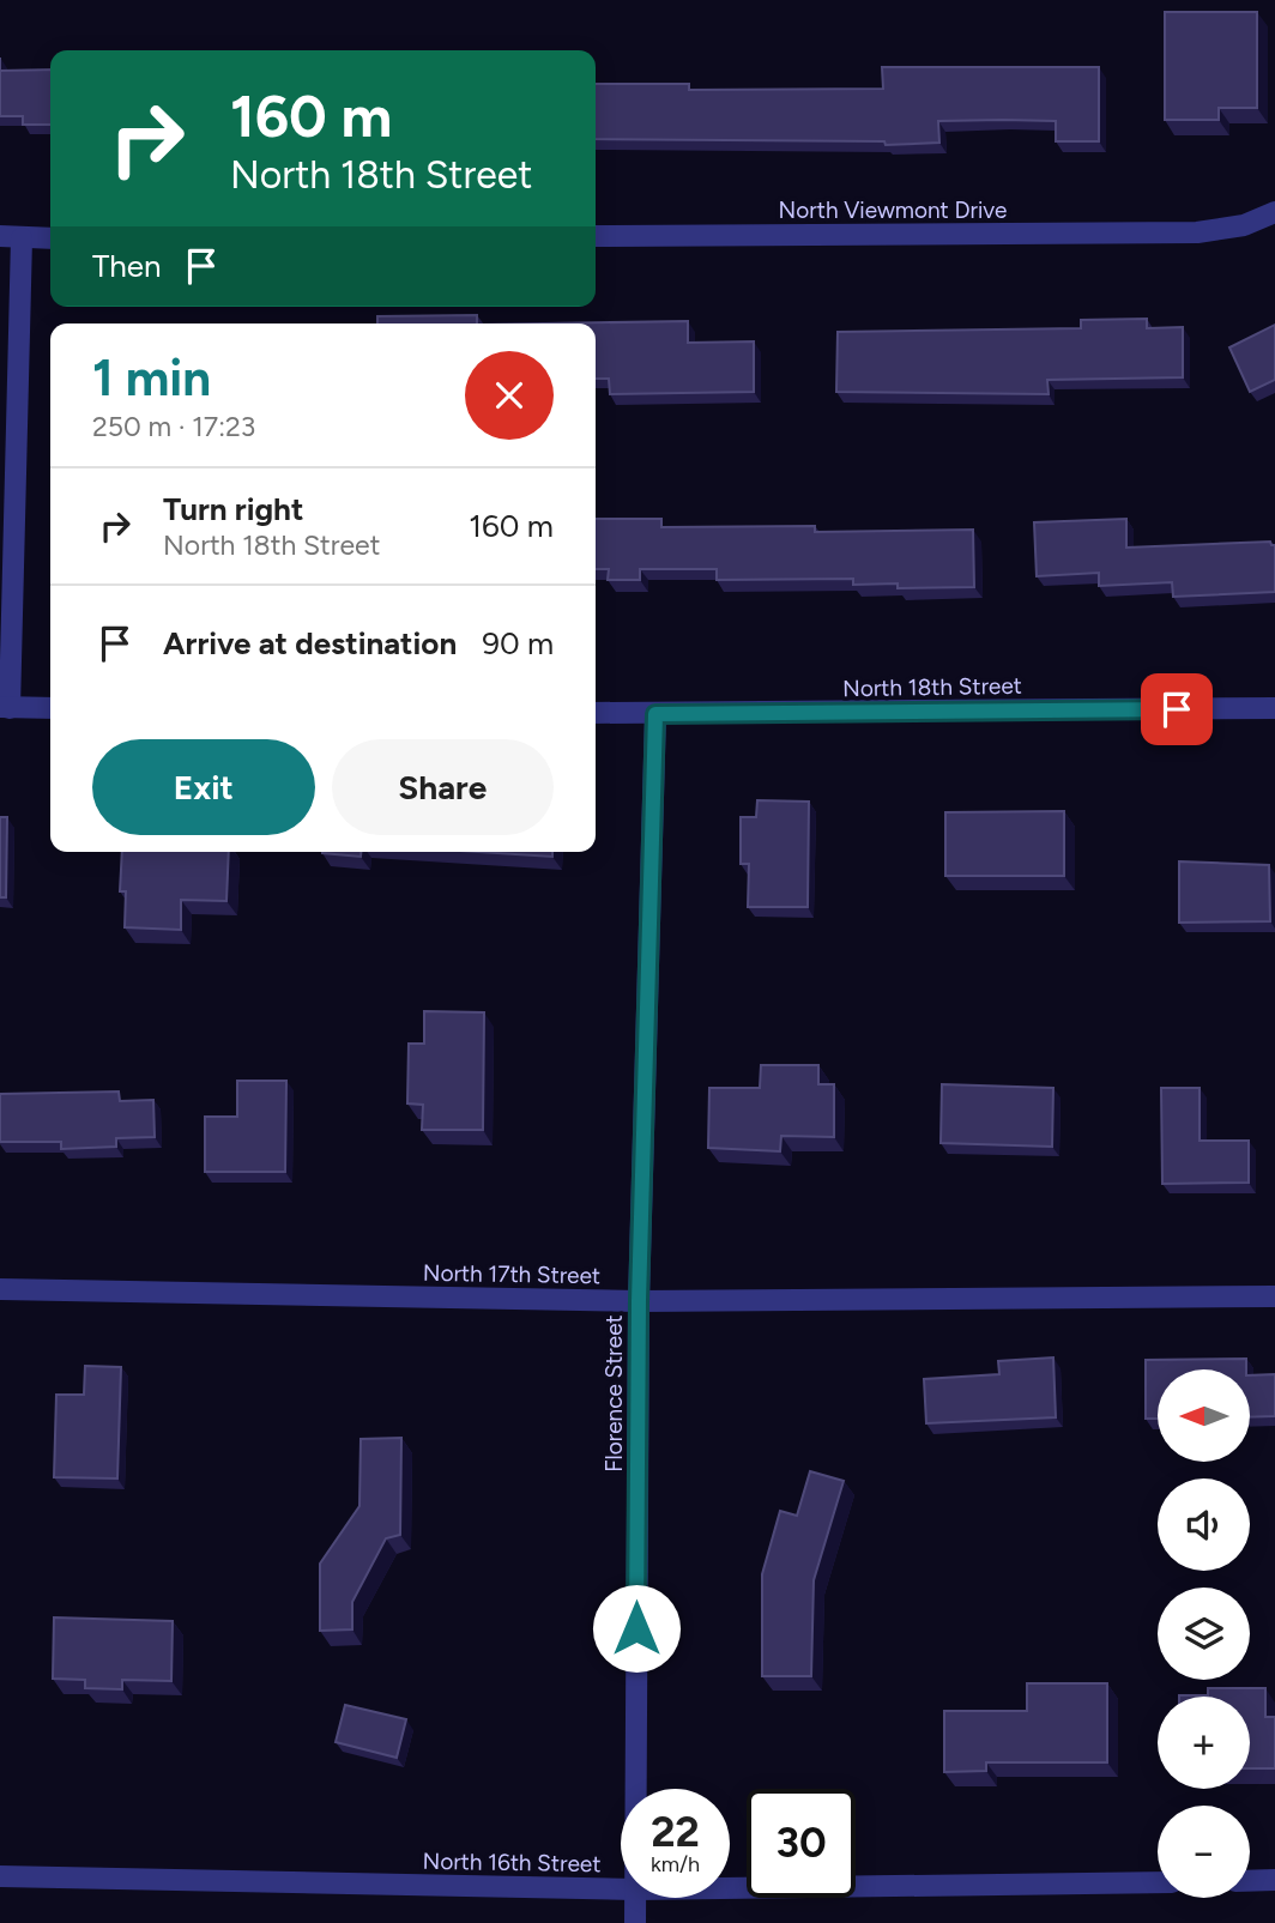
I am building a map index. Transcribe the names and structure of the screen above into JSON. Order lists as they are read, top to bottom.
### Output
{
  "streets": {
    "street": [
      "North Viewmont Drive",
      "North 18th Street",
      "North 17th Street",
      "Florence Street",
      "North 16th Street"
    ]
  },
  "crossings": [
    ["North 18th Street", "Florence Street"],
    ["North 17th Street", "Florence Street"]
  ],
  "north": "left",
  "page": {
    "turn": ["160 m", "North 18th Street"],
    "then": "Then",
    "heading": ["1 min", "250 m · 17:23"],
    "list": [
      {
        "name": "Turn right",
        "note": "North 18th Street",
        "value": "160 m"
      },
      {
        "name": "Arrive at destination",
        "value": "90 m"
      }
    ],
    "buttons": ["Exit", "Share"],
    "map_buttons": ["+", "−"],
    "speed": "22 km/h",
    "limit": "30"
  }
}
